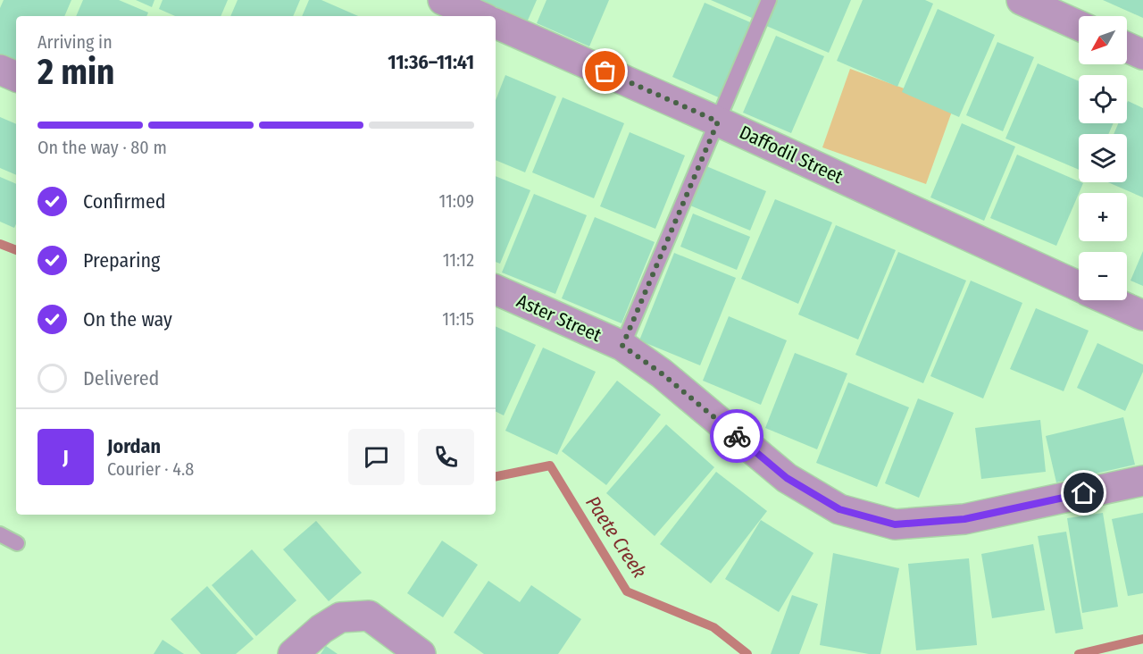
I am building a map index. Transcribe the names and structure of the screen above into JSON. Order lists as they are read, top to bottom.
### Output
{
  "streets": {
    "street": ["Daffodil Street", "Aster Street"]
  },
  "water": ["Paete Creek"],
  "north": "bottom left",
  "page": {
    "map_buttons": ["+", "−"],
    "heading": ["2 min", "Arriving in", "11:36–11:41"],
    "panel": ["Jordan", "Courier · 4.8"],
    "bar": "On the way · 80 m",
    "list": [
      ["Confirmed", "11:09"],
      ["Preparing", "11:12"],
      ["On the way", "11:15"],
      "Delivered"
    ],
    "round": "J"
  }
}
